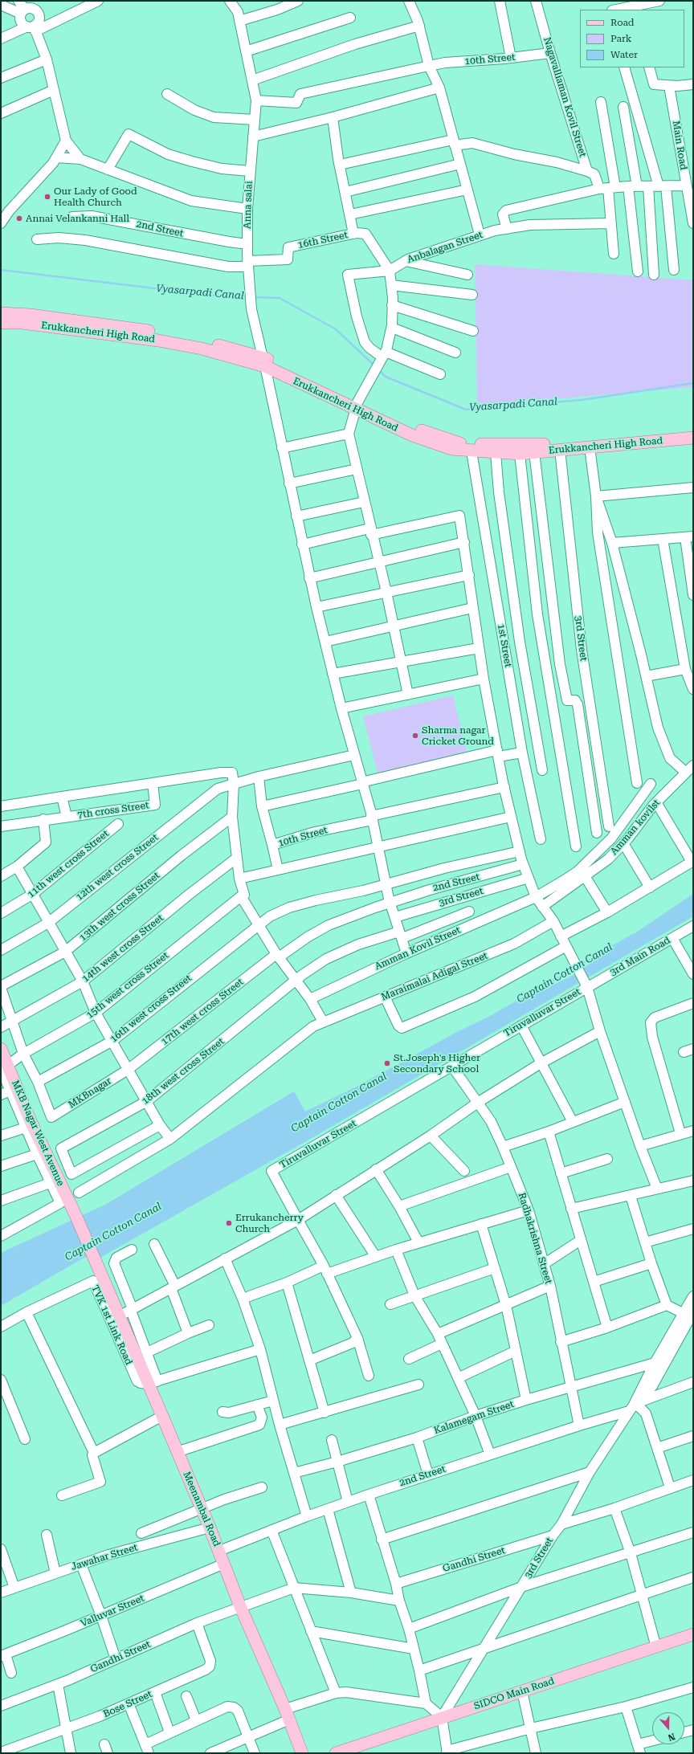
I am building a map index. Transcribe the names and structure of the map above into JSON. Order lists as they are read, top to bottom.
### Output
{
  "streets": {
    "main road": [
      "Erukkancheri High Road",
      "MKB Nagar West Avenue",
      "Meenambal Road",
      "SIDCO Main Road"
    ],
    "street": [
      "10th Street",
      "Nagavalliaman Kovil Street",
      "Main Road",
      "Anna salai",
      "2nd Street",
      "16th Street",
      "Anbalagan Street",
      "3rd Street",
      "1st Street",
      "7th cross Street",
      "Amman kovilst",
      "11th west cross Street",
      "12th west cross Street",
      "13th west cross Street",
      "14th west cross Street",
      "Amman Kovil Street",
      "3rd Main Road",
      "Maraimalai Adigal Street",
      "15th west cross Street",
      "16th west cross Street",
      "17th west cross Street",
      "Tiruvalluvar Street",
      "18th west cross Street",
      "MKBnagar",
      "Radhakrishna Street",
      "TVK 1st Link Road",
      "Kalamegam Street",
      "Jawahar Street",
      "Gandhi Street",
      "Valluvar Street",
      "Bose Street"
    ]
  },
  "crossings": [
    ["10th Street", "Nagavalliaman Kovil Street"],
    ["10th Street", "Anna salai"],
    ["10th Street", "12th west cross Street"],
    ["Anna salai", "2nd Street"],
    ["Anna salai", "16th Street"],
    ["Anna salai", "Erukkancheri High Road"],
    ["Anna salai", "3rd Street"],
    ["Anna salai", "12th west cross Street"],
    ["Anna salai", "Amman Kovil Street"],
    ["Anna salai", "16th west cross Street"],
    ["Anna salai", "18th west cross Street"],
    ["2nd Street", "3rd Street"],
    ["2nd Street", "17th west cross Street"],
    ["2nd Street", "Radhakrishna Street"],
    ["2nd Street", "Meenambal Road"],
    ["16th Street", "Anbalagan Street"],
    ["Erukkancheri High Road", "3rd Street"],
    ["Erukkancheri High Road", "1st Street"],
    ["3rd Street", "Kalamegam Street"],
    ["3rd Street", "Gandhi Street"],
    ["3rd Street", "SIDCO Main Road"],
    ["3rd Main Road", "Tiruvalluvar Street"],
    ["15th west cross Street", "MKB Nagar West Avenue"],
    ["16th west cross Street", "MKBnagar"],
    ["17th west cross Street", "MKBnagar"],
    ["Tiruvalluvar Street", "Radhakrishna Street"],
    ["MKB Nagar West Avenue", "Meenambal Road"],
    ["Radhakrishna Street", "Kalamegam Street"],
    ["TVK 1st Link Road", "Meenambal Road"],
    ["Meenambal Road", "Jawahar Street"],
    ["Meenambal Road", "Gandhi Street"],
    ["Meenambal Road", "Valluvar Street"],
    ["Gandhi Street", "Bose Street"]
  ],
  "water": ["Vyasarpadi Canal", "Captain Cotton Canal"],
  "places": [
    "Our Lady of Good Health Church",
    "Annai Velankanni Hall",
    "Sharma nagar Cricket Ground",
    "St.Joseph's Higher Secondary School",
    "Errukancherry Church"
  ],
  "legend": ["Road", "Park", "Water"],
  "north": "bottom"
}
